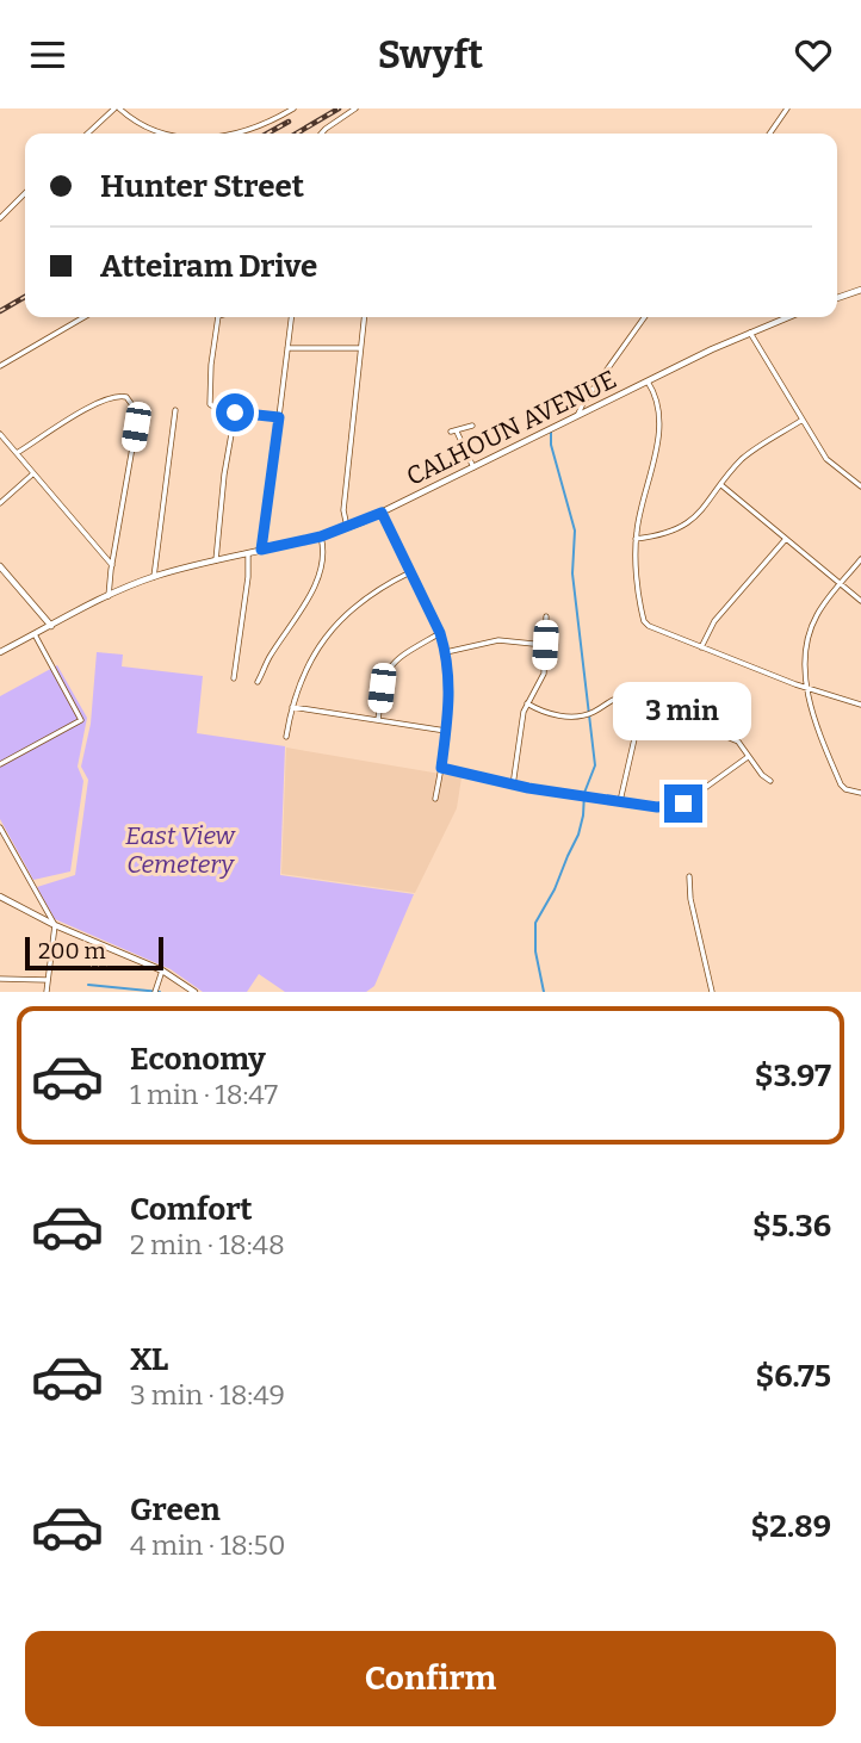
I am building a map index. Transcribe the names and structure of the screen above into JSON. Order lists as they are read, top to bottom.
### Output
{
  "streets": {
    "street": ["CALHOUN AVENUE"]
  },
  "parks": ["East View Cemetery"],
  "scale_bar": "200 m",
  "page": {
    "header": "Swyft",
    "banner": ["Hunter Street", "Atteiram Drive"],
    "bubble": "3 min",
    "scale": "200 m",
    "list": [
      {
        "name": "Economy",
        "note": "1 min · 18:47",
        "value": "$3.97"
      },
      {
        "name": "Comfort",
        "note": "2 min · 18:48",
        "value": "$5.36"
      },
      {
        "name": "XL",
        "note": "3 min · 18:49",
        "value": "$6.75"
      },
      {
        "name": "Green",
        "note": "4 min · 18:50",
        "value": "$2.89"
      }
    ],
    "buttons": "Confirm"
  }
}
